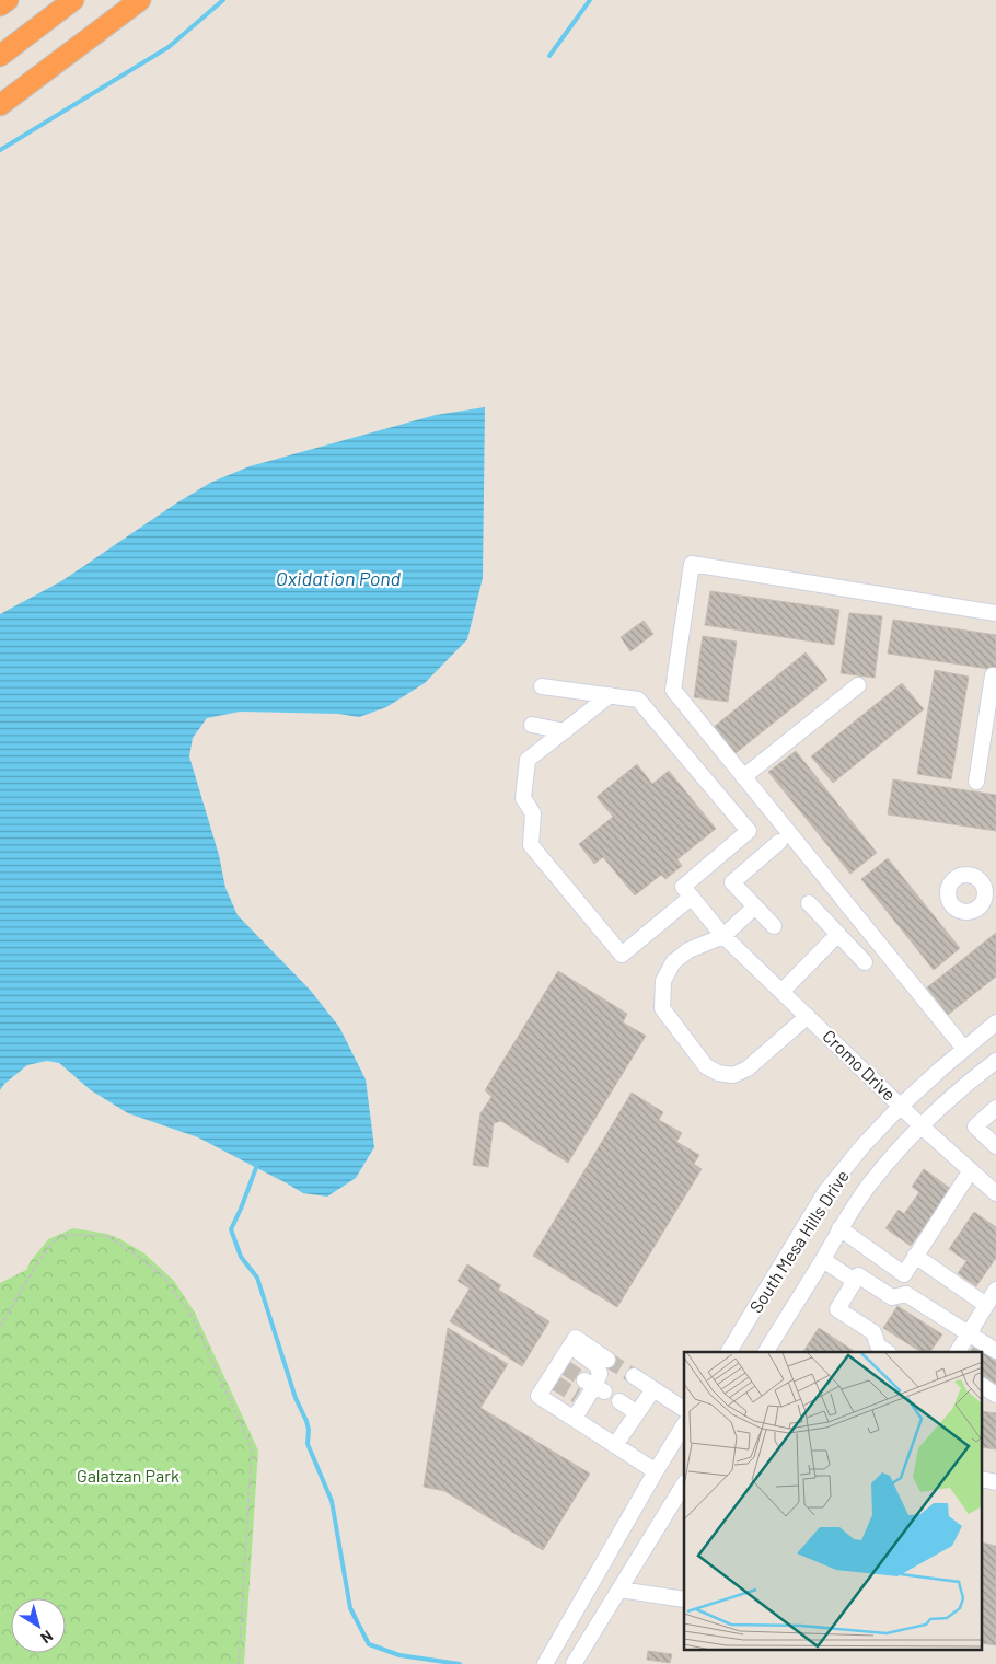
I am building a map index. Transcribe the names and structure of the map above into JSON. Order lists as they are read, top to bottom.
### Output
{
  "streets": {
    "street": ["Cromo Drive", "South Mesa Hills Drive"]
  },
  "crossings": [
    ["Cromo Drive", "South Mesa Hills Drive"]
  ],
  "water": ["Oxidation Pond"],
  "parks": ["Galatzan Park"],
  "north": "bottom right"
}
